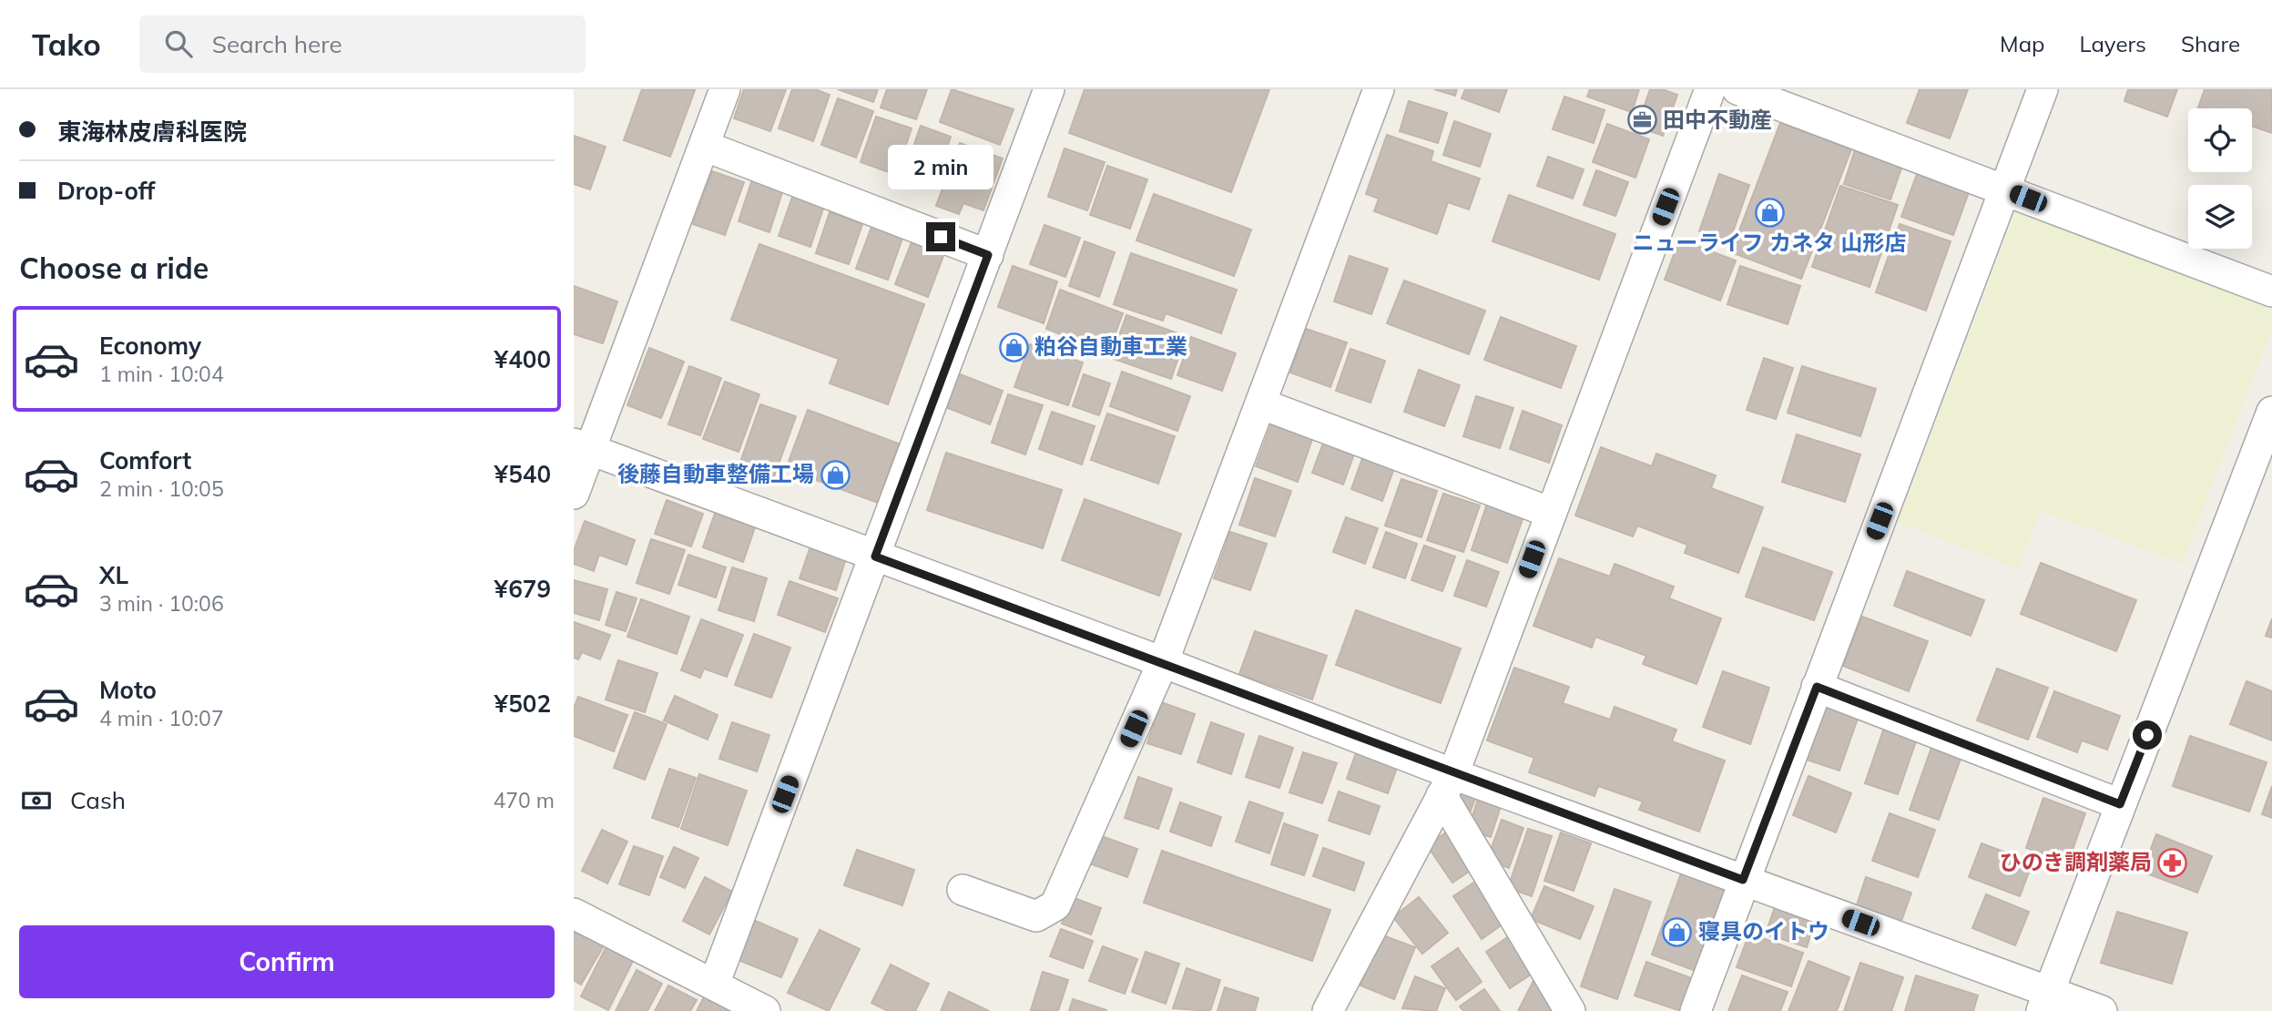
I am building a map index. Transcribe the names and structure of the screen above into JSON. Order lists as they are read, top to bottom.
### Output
{
  "places": {
    "office": ["田中不動産"],
    "shop": [
      "ニューライフ カネタ 山形店",
      "粕谷自動車工業",
      "後藤自動車整備工場",
      "寝具のイトウ"
    ],
    "pharmacy": ["ひのき調剤薬局"]
  },
  "page": {
    "header": "Tako",
    "search": "Search here",
    "nav": ["Map", "Layers", "Share"],
    "banner": ["東海林皮膚科医院", "Drop-off"],
    "bubble": "2 min",
    "heading": "Choose a ride",
    "list": [
      {
        "name": "Economy",
        "note": "1 min · 10:04",
        "value": "¥400"
      },
      {
        "name": "Comfort",
        "note": "2 min · 10:05",
        "value": "¥540"
      },
      {
        "name": "XL",
        "note": "3 min · 10:06",
        "value": "¥679"
      },
      {
        "name": "Moto",
        "note": "4 min · 10:07",
        "value": "¥502"
      }
    ],
    "pay": ["Cash", "470 m"],
    "buttons": "Confirm"
  }
}
